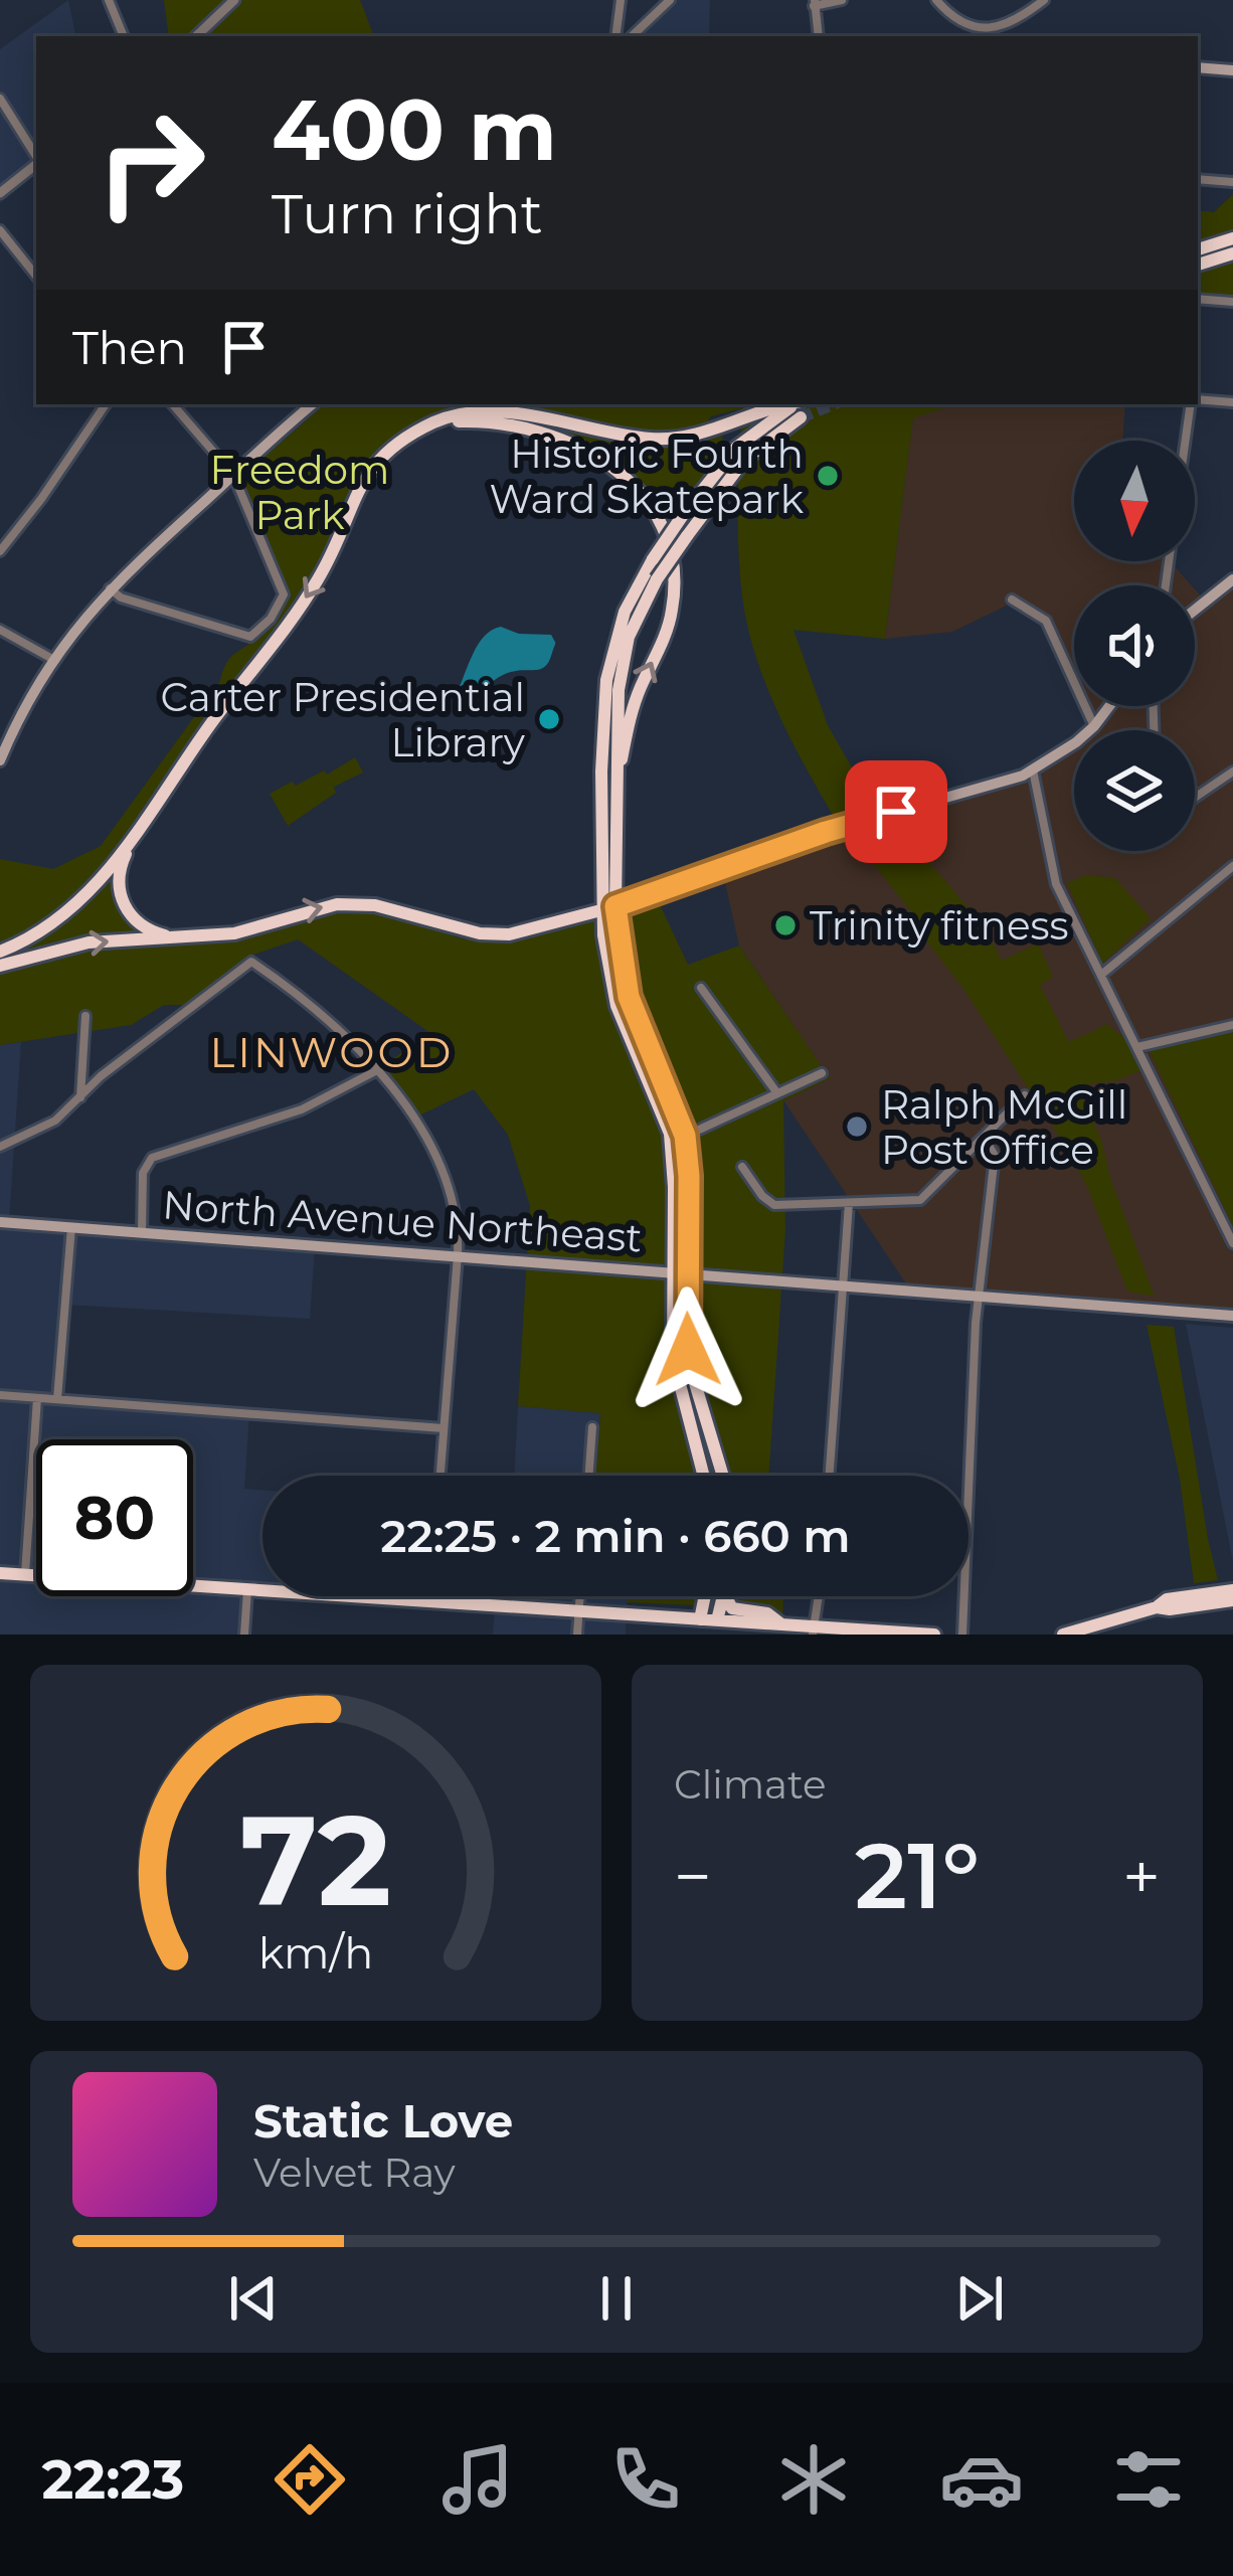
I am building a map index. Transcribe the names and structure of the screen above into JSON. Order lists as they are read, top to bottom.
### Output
{
  "streets": {
    "main road": ["North Avenue Northeast"]
  },
  "districts": ["LINWOOD"],
  "parks": ["Freedom Park"],
  "places": [
    "Historic Fourth Ward Skatepark",
    "Carter Presidential Library",
    "Trinity fitness",
    "Ralph McGill Post Office"
  ],
  "north": "bottom",
  "page": {
    "turn": ["400 m", "Turn right"],
    "then": "Then",
    "limit": "80",
    "trip": "22:25 · 2 min · 660 m",
    "tile": "Climate",
    "heat": ["−", "21°", "+"],
    "song": ["Static Love", "Velvet Ray"],
    "tabs": "22:23",
    "gauge": ["72", "km/h"]
  }
}
